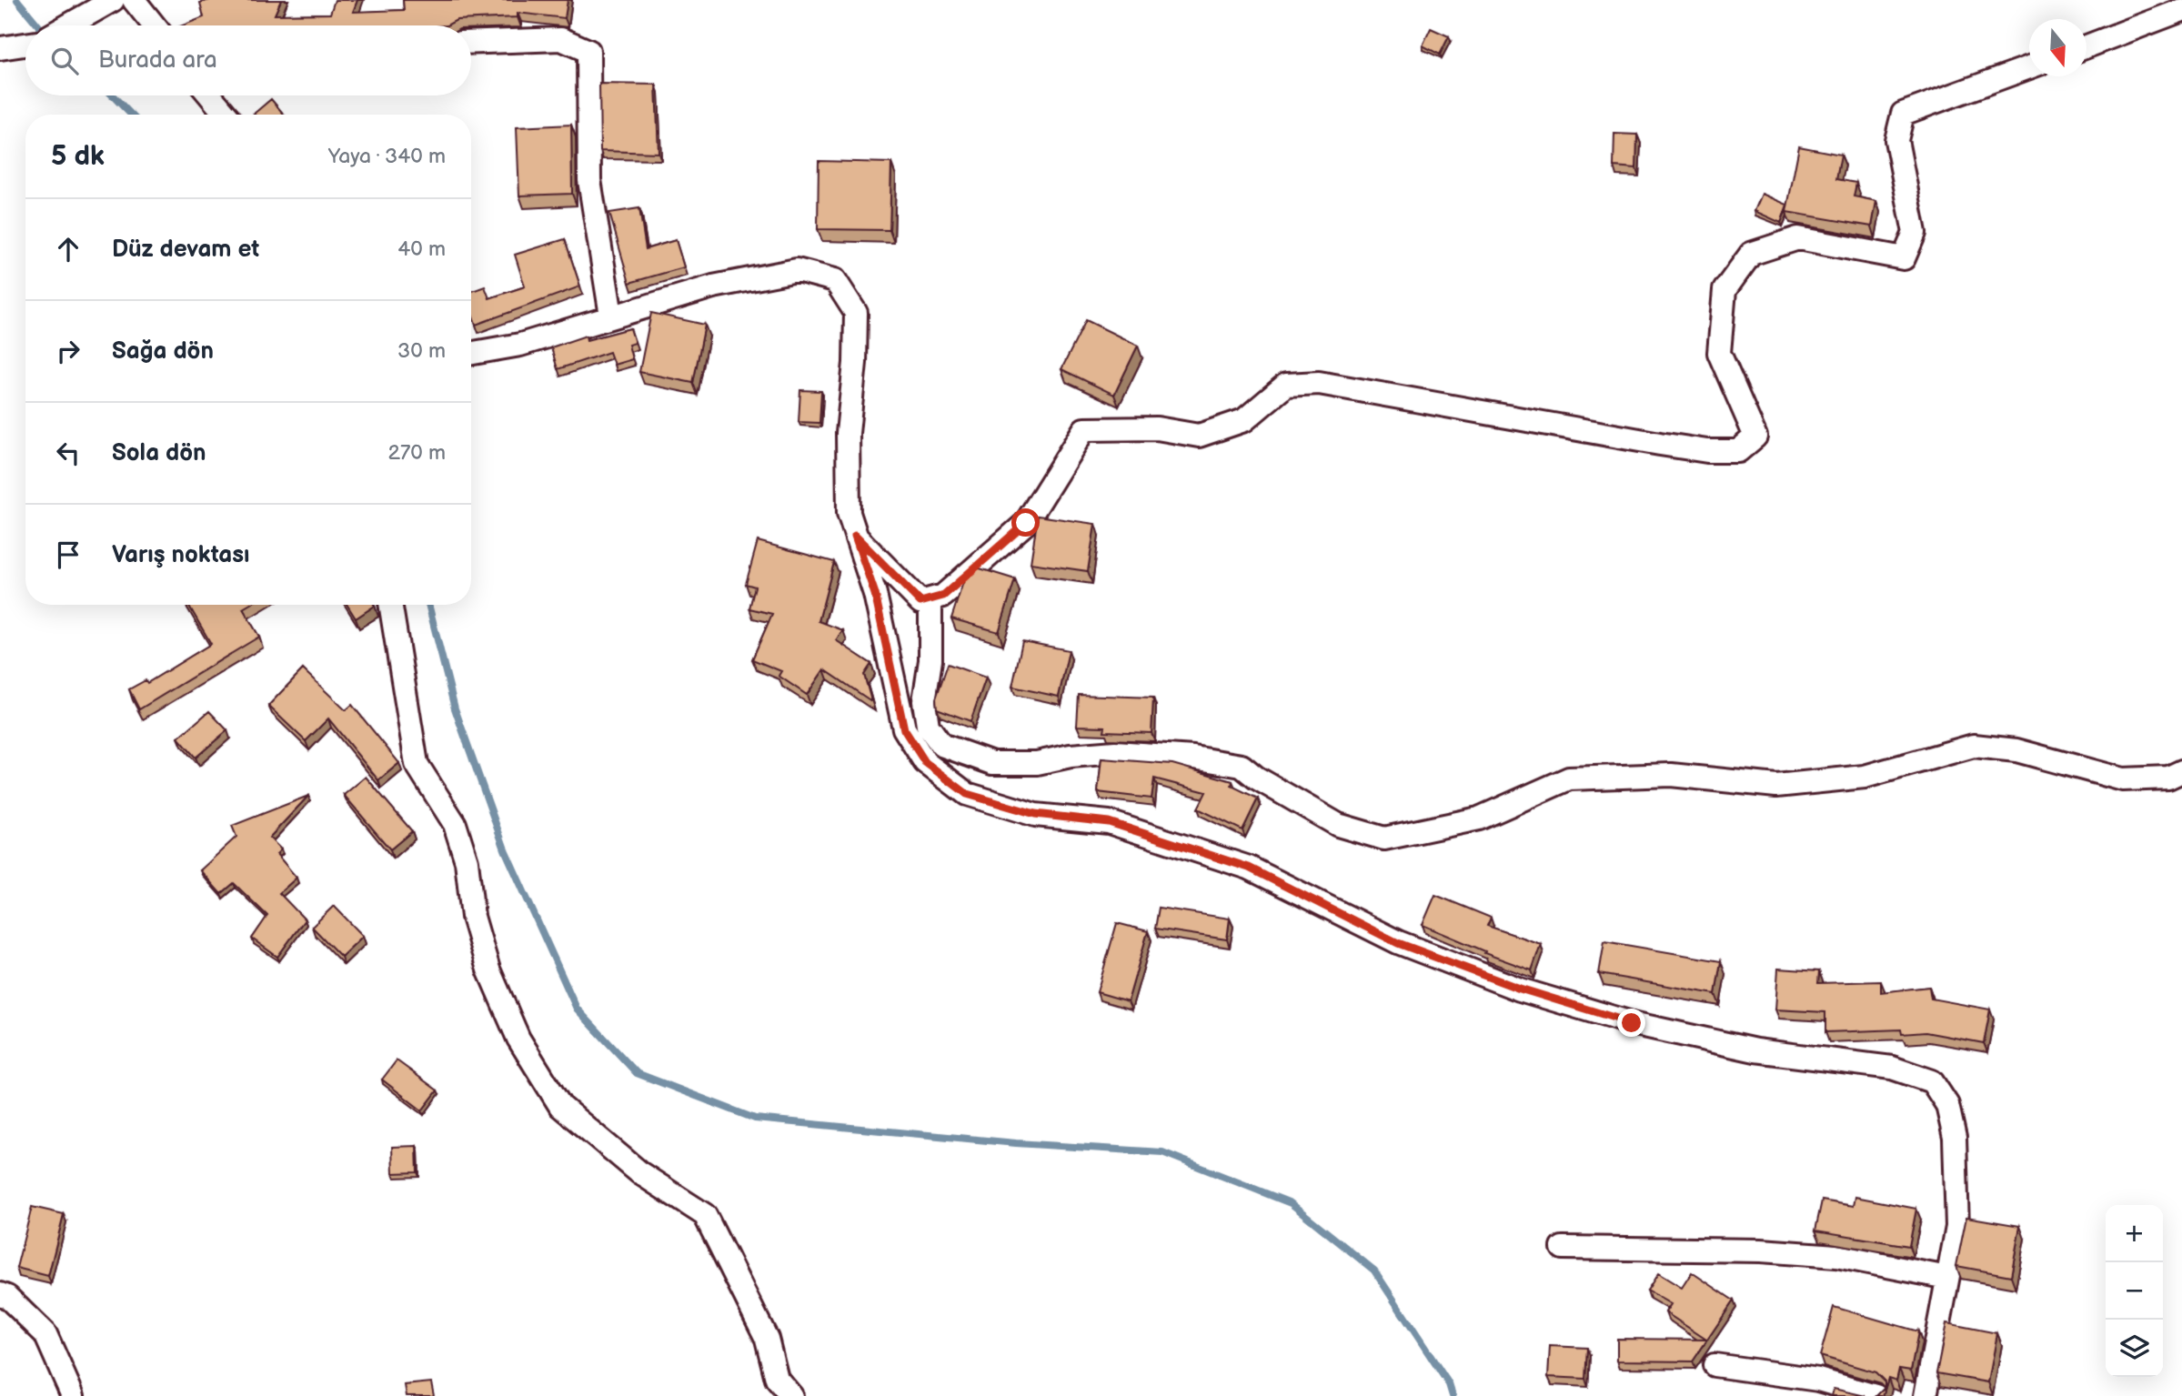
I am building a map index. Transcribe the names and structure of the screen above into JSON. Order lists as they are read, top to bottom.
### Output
{
  "north": "bottom",
  "page": {
    "search": "Burada ara",
    "heading": ["5 dk", "Yaya · 340 m"],
    "list": [
      ["Düz devam et", "40 m"],
      ["Sağa dön", "30 m"],
      ["Sola dön", "270 m"],
      "Varış noktası"
    ],
    "map_buttons": ["+", "−"]
  }
}
